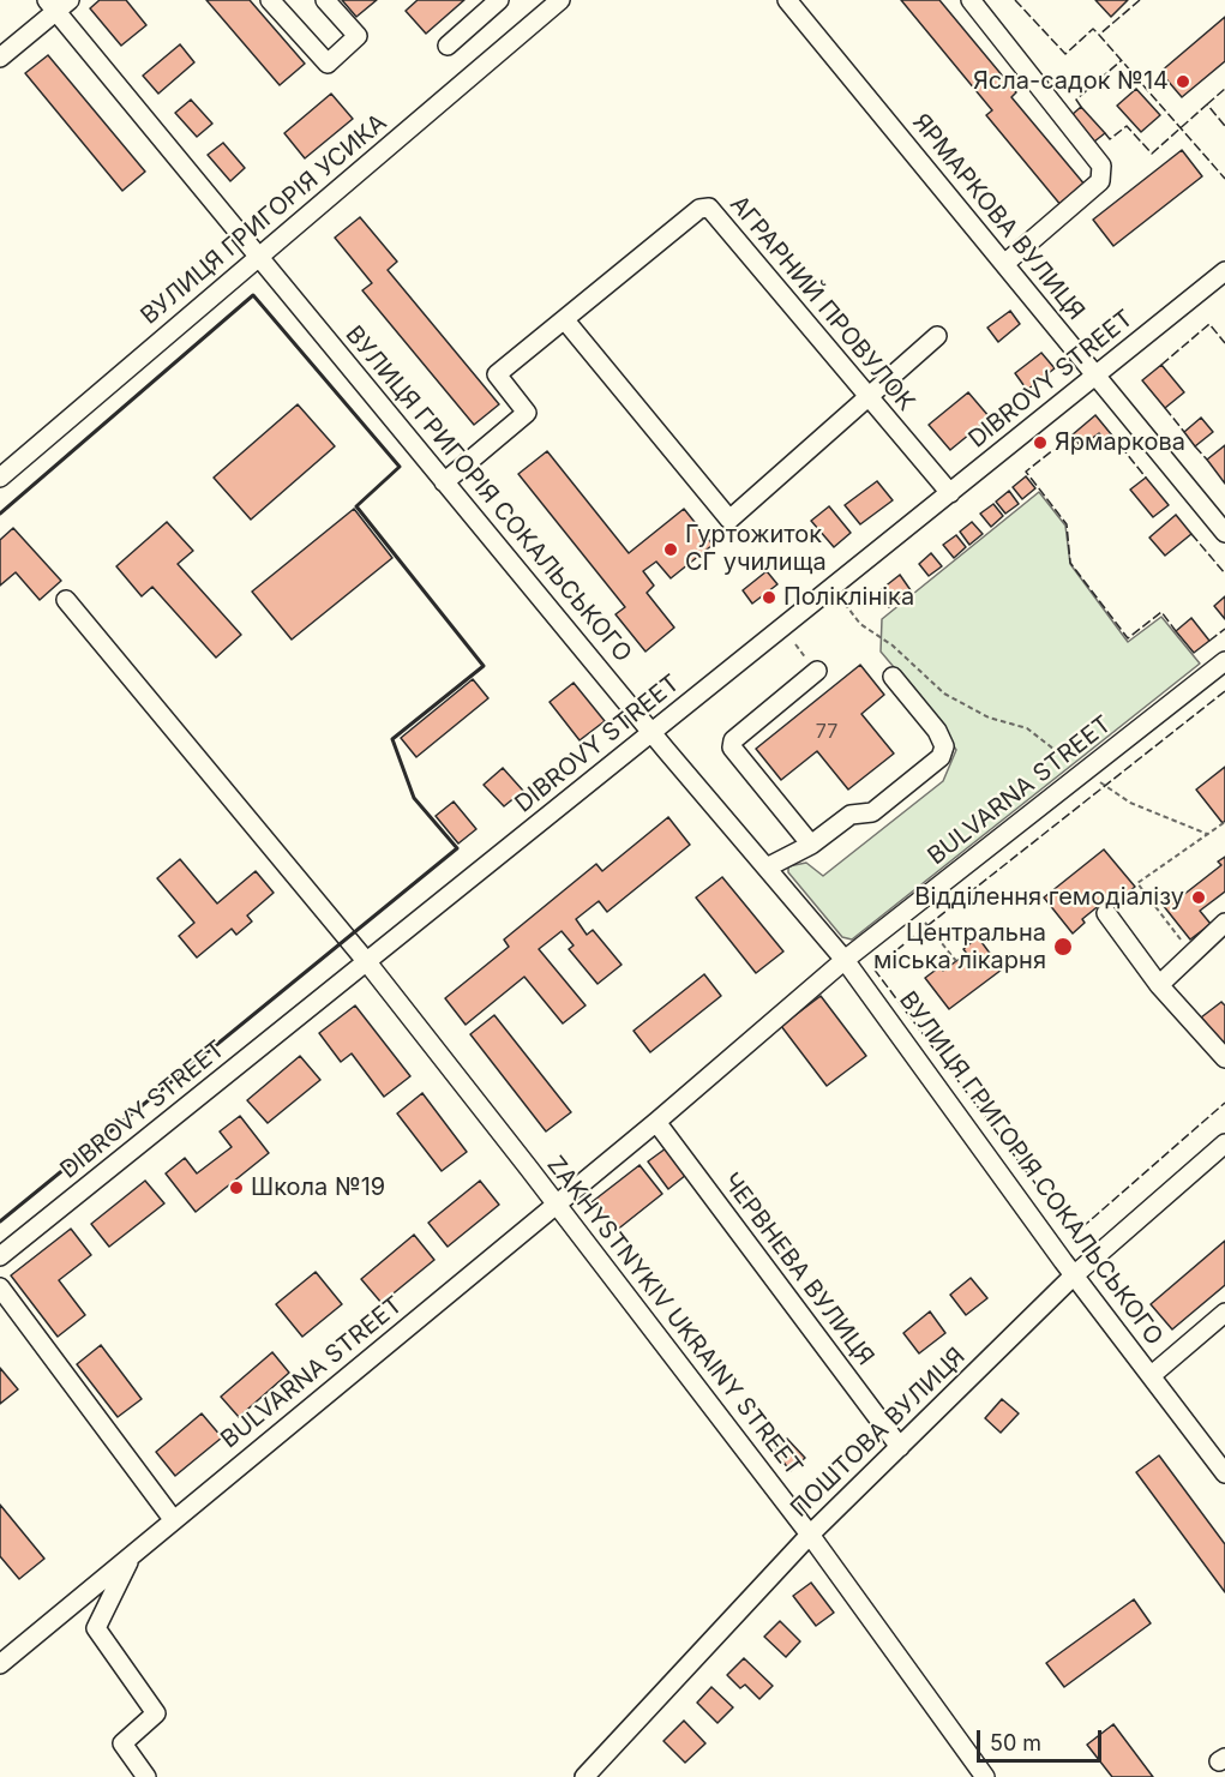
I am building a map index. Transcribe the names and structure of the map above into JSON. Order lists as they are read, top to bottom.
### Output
{
  "streets": {
    "street": [
      "ЯРМАРКОВА ВУЛИЦЯ",
      "ВУЛИЦЯ ГРИГОРІЯ УСИКА",
      "АГРАРНИЙ ПРОВУЛОК",
      "DIBROVY STREET",
      "ВУЛИЦЯ ГРИГОРІЯ СОКАЛЬСЬКОГО",
      "BULVARNA STREET",
      "ЧЕРВНЕВА ВУЛИЦЯ",
      "ZAKHYSTNYKIV UKRAINY STREET",
      "ПОШТОВА ВУЛИЦЯ"
    ]
  },
  "crossings": [
    ["ЯРМАРКОВА ВУЛИЦЯ", "DIBROVY STREET"],
    ["ВУЛИЦЯ ГРИГОРІЯ УСИКА", "ВУЛИЦЯ ГРИГОРІЯ СОКАЛЬСЬКОГО"],
    ["АГРАРНИЙ ПРОВУЛОК", "DIBROVY STREET"],
    ["АГРАРНИЙ ПРОВУЛОК", "ВУЛИЦЯ ГРИГОРІЯ СОКАЛЬСЬКОГО"],
    ["DIBROVY STREET", "ВУЛИЦЯ ГРИГОРІЯ СОКАЛЬСЬКОГО"],
    ["DIBROVY STREET", "ZAKHYSTNYKIV UKRAINY STREET"],
    ["ВУЛИЦЯ ГРИГОРІЯ СОКАЛЬСЬКОГО", "BULVARNA STREET"],
    ["ВУЛИЦЯ ГРИГОРІЯ СОКАЛЬСЬКОГО", "ПОШТОВА ВУЛИЦЯ"],
    ["BULVARNA STREET", "ЧЕРВНЕВА ВУЛИЦЯ"],
    ["BULVARNA STREET", "ZAKHYSTNYKIV UKRAINY STREET"],
    ["ЧЕРВНЕВА ВУЛИЦЯ", "ПОШТОВА ВУЛИЦЯ"],
    ["ZAKHYSTNYKIV UKRAINY STREET", "ПОШТОВА ВУЛИЦЯ"]
  ],
  "places": [
    "Ясла-садок №14",
    "Ярмаркова",
    "Гуртожиток СГ училища",
    "Поліклініка",
    "Відділення гемодіалізу",
    "Центральна міська лікарня",
    "Школа №19"
  ],
  "house_numbers": ["77"],
  "scale_bar": "50 m"
}
